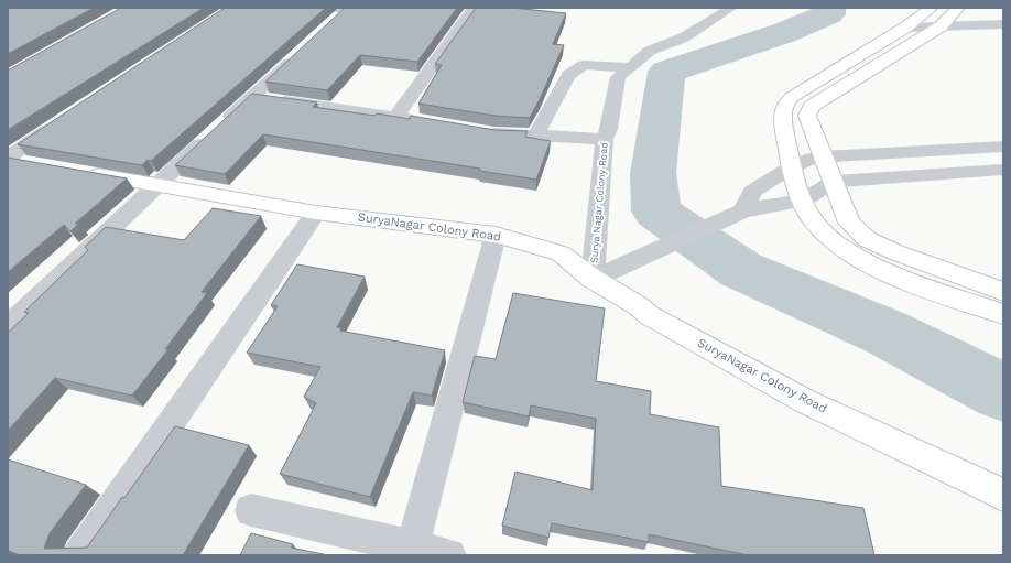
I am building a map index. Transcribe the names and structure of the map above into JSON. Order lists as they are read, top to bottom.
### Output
{
  "streets": {
    "street": ["Surya Nagar Colony Road", "SuryaNagar Colony Road"]
  },
  "crossings": [
    ["Surya Nagar Colony Road", "SuryaNagar Colony Road"]
  ]
}
